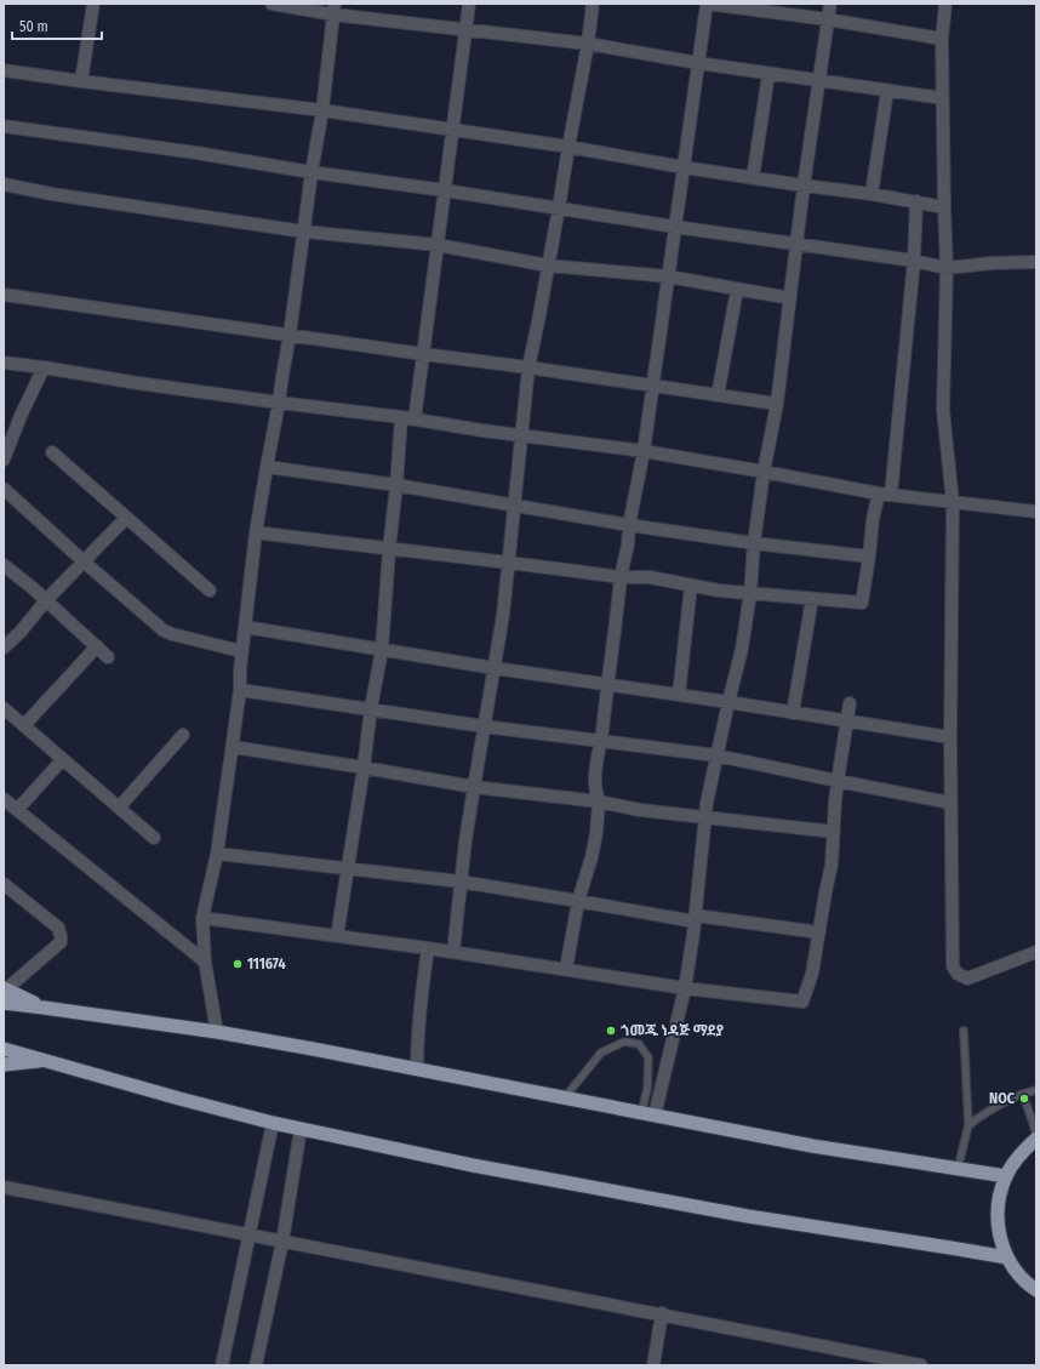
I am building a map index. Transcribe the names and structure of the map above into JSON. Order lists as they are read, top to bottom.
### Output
{
  "places": ["111674", "ጎመጁ ነዳጅ ማደያ", "NOC"],
  "scale_bar": "50 m"
}
